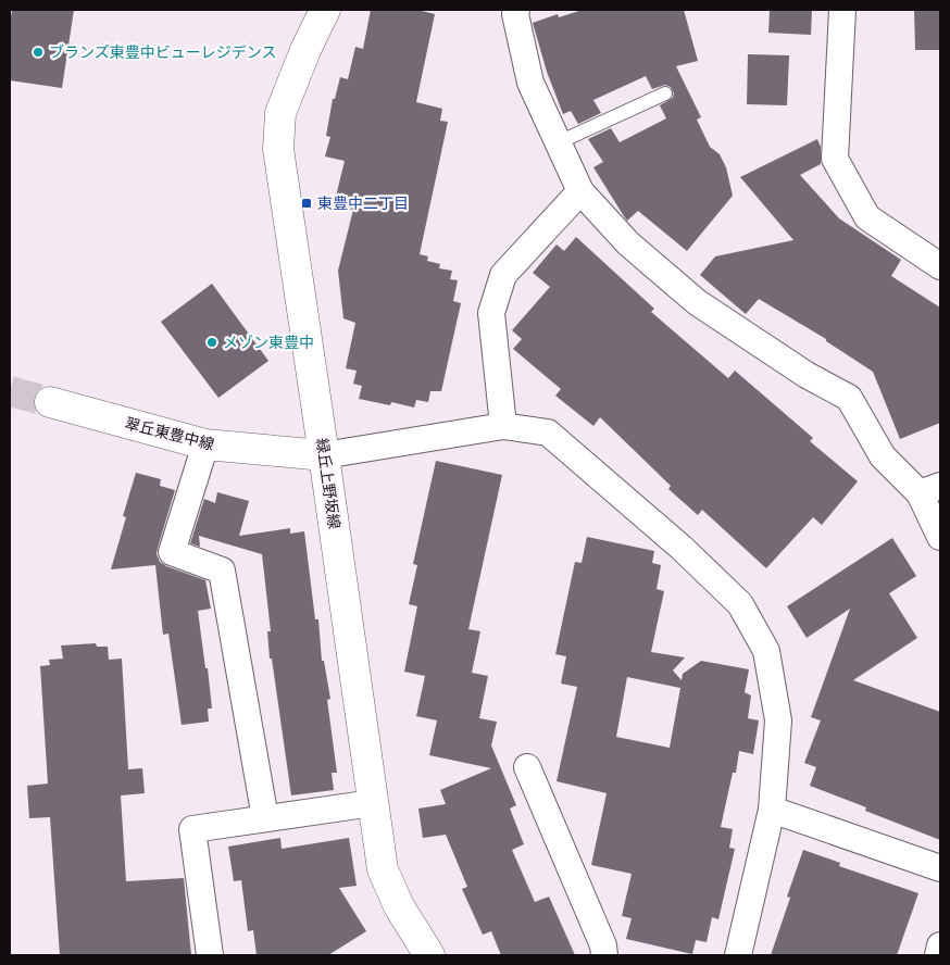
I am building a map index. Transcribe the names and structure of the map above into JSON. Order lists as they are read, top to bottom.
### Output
{
  "streets": {
    "street": ["翠丘東豊中線", "緑丘上野坂線"]
  },
  "crossings": [
    ["翠丘東豊中線", "緑丘上野坂線"]
  ],
  "places": {
    "other": ["ブランズ東豊中ビューレジデンス", "メゾン東豊中"],
    "transit": ["東豊中二丁目"]
  }
}
